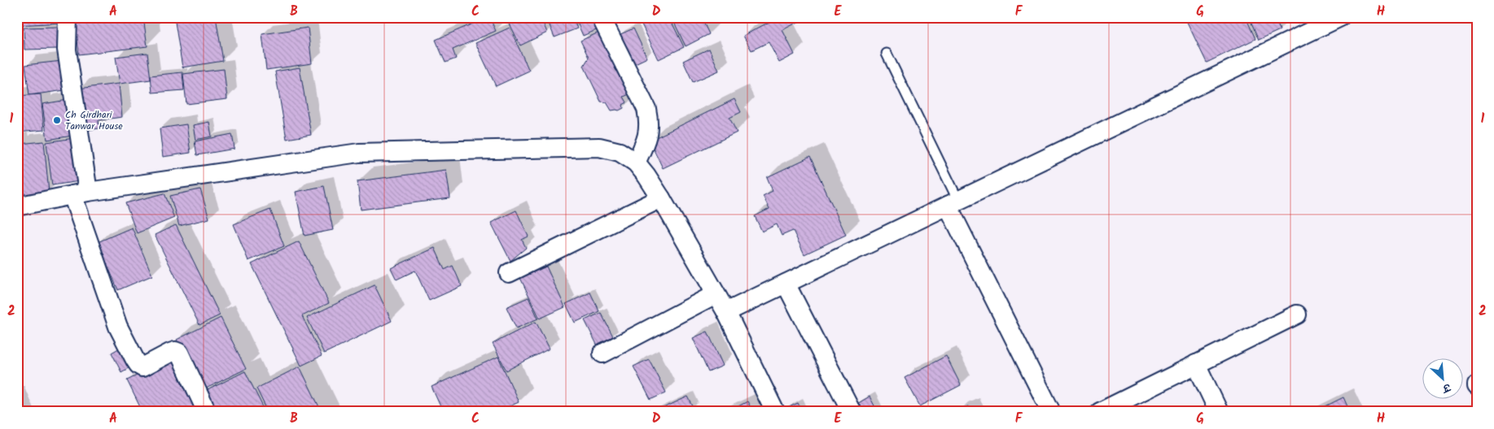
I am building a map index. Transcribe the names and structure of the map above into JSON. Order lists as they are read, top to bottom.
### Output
{
  "places": ["Ch Girdhari Tanwar House"],
  "north": "bottom right",
  "grid": {
    "columns": [
      "A",
      "B",
      "C",
      "D",
      "E",
      "F",
      "G",
      "H"
    ],
    "rows": ["1", "2"]
  }
}
